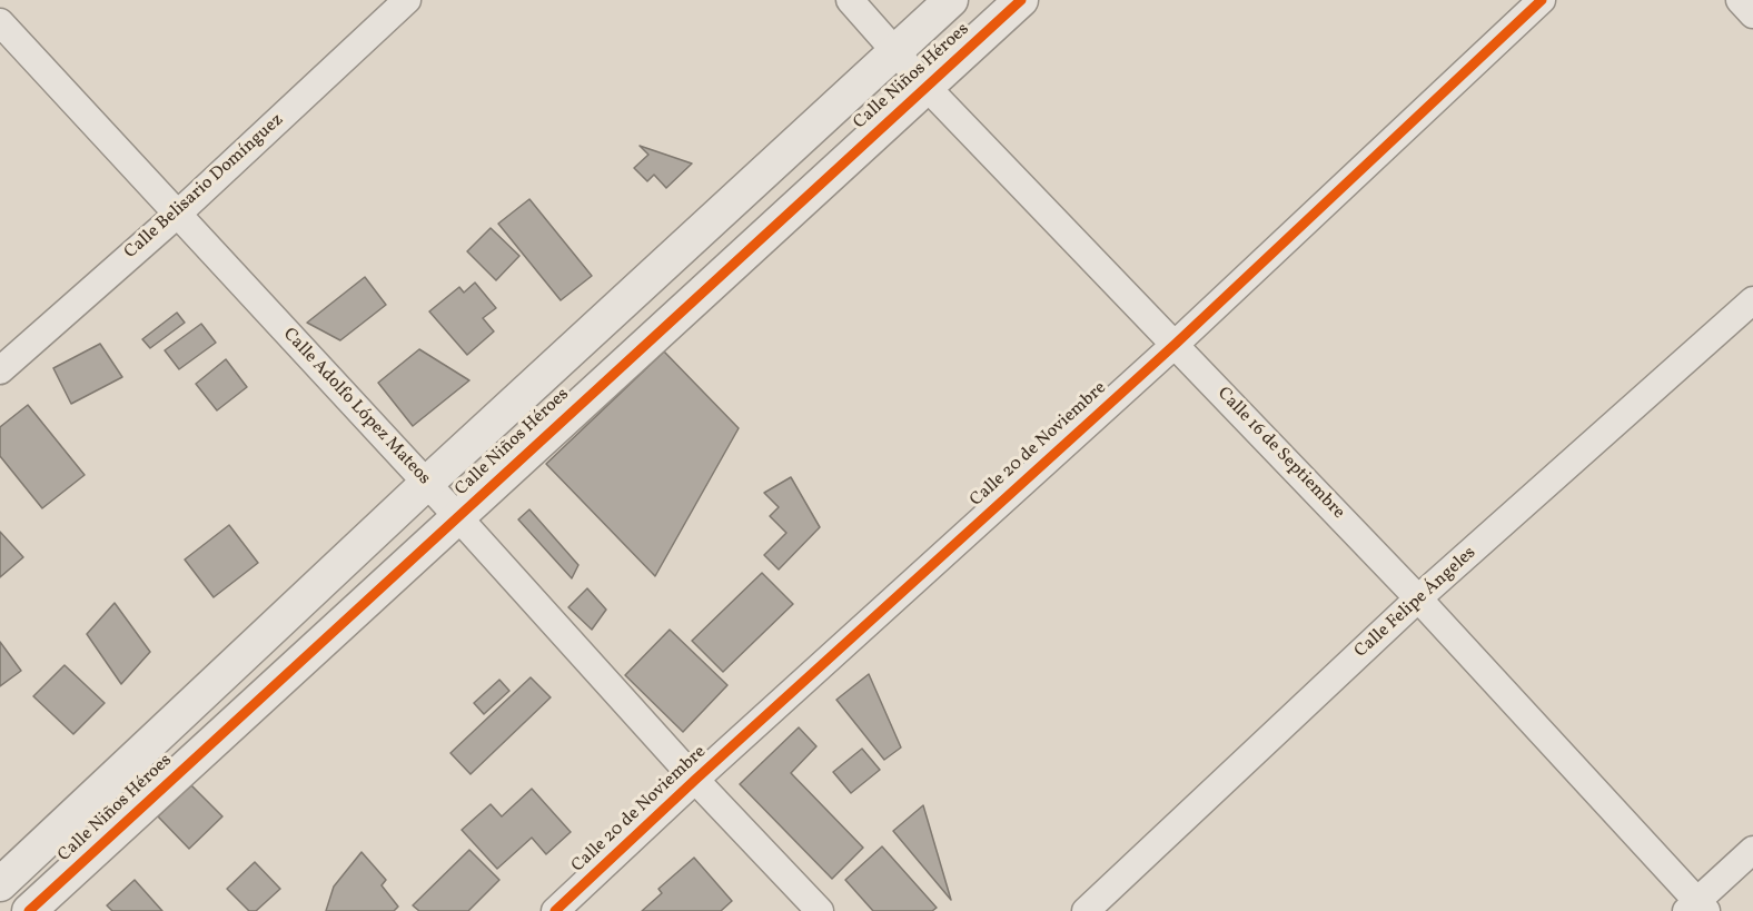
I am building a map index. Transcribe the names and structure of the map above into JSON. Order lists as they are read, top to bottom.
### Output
{
  "streets": {
    "street": [
      "Calle Niños Héroes",
      "Calle Belisario Domínguez",
      "Calle Adolfo López Mateos",
      "Calle 20 de Noviembre",
      "Calle 16 de Septiembre",
      "Calle Felipe Ángeles"
    ]
  },
  "crossings": [
    ["Calle Niños Héroes", "Calle Adolfo López Mateos"],
    ["Calle Niños Héroes", "Calle 16 de Septiembre"],
    ["Calle Belisario Domínguez", "Calle Adolfo López Mateos"],
    ["Calle Adolfo López Mateos", "Calle 20 de Noviembre"],
    ["Calle 20 de Noviembre", "Calle 16 de Septiembre"],
    ["Calle 16 de Septiembre", "Calle Felipe Ángeles"]
  ]
}
